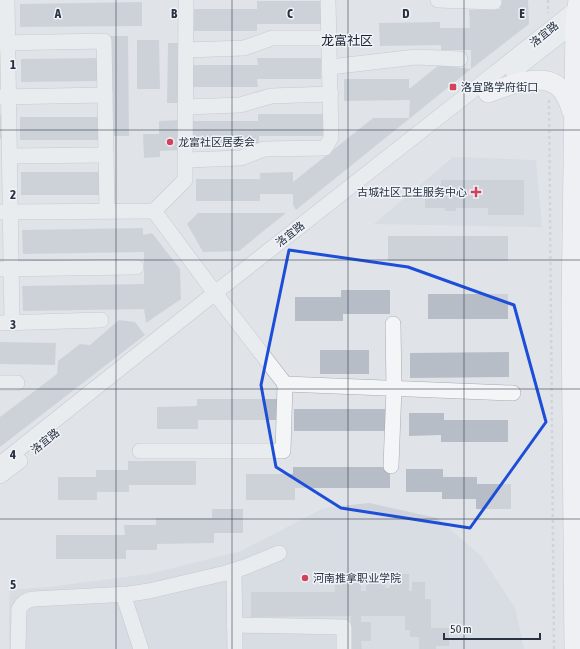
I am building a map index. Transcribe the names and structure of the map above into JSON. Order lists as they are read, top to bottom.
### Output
{
  "streets": {
    "street": ["洛宜路"]
  },
  "districts": ["龙富社区"],
  "places": {
    "transit": ["洛宜路学府街口"],
    "other": ["龙富社区居委会", "河南推拿职业学院"],
    "health": ["古城社区卫生服务中心"]
  },
  "scale_bar": "50 m",
  "grid": {
    "columns": [
      "A",
      "B",
      "C",
      "D",
      "E"
    ],
    "rows": [
      "1",
      "2",
      "3",
      "4",
      "5"
    ]
  }
}
